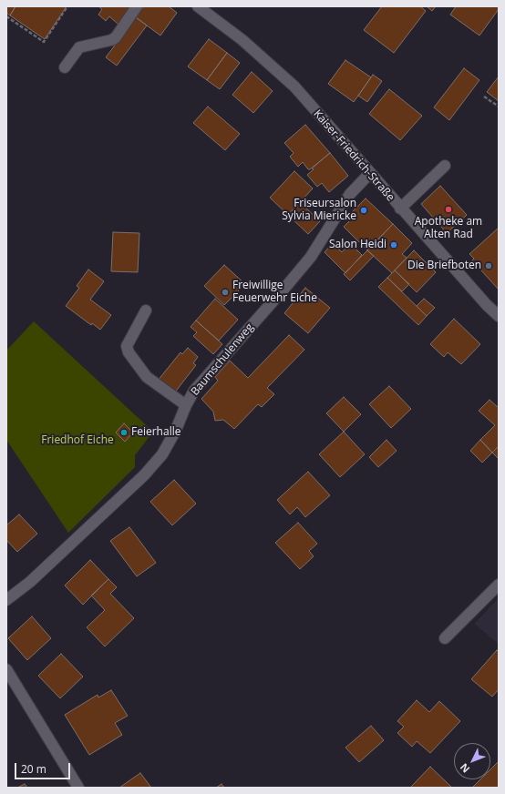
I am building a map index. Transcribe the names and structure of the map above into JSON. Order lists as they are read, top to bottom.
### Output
{
  "streets": {
    "street": ["Kaiser-Friedrich-Straße", "Baumschulenweg"]
  },
  "crossings": [
    ["Kaiser-Friedrich-Straße", "Baumschulenweg"]
  ],
  "parks": ["Friedhof Eiche"],
  "places": [
    "Apotheke am Alten Rad",
    "Friseursalon Sylvia Miericke",
    "Salon Heidi",
    "Die Briefboten",
    "Freiwillige Feuerwehr Eiche",
    "Feierhalle"
  ],
  "scale_bar": "20 m",
  "north": "bottom left"
}
